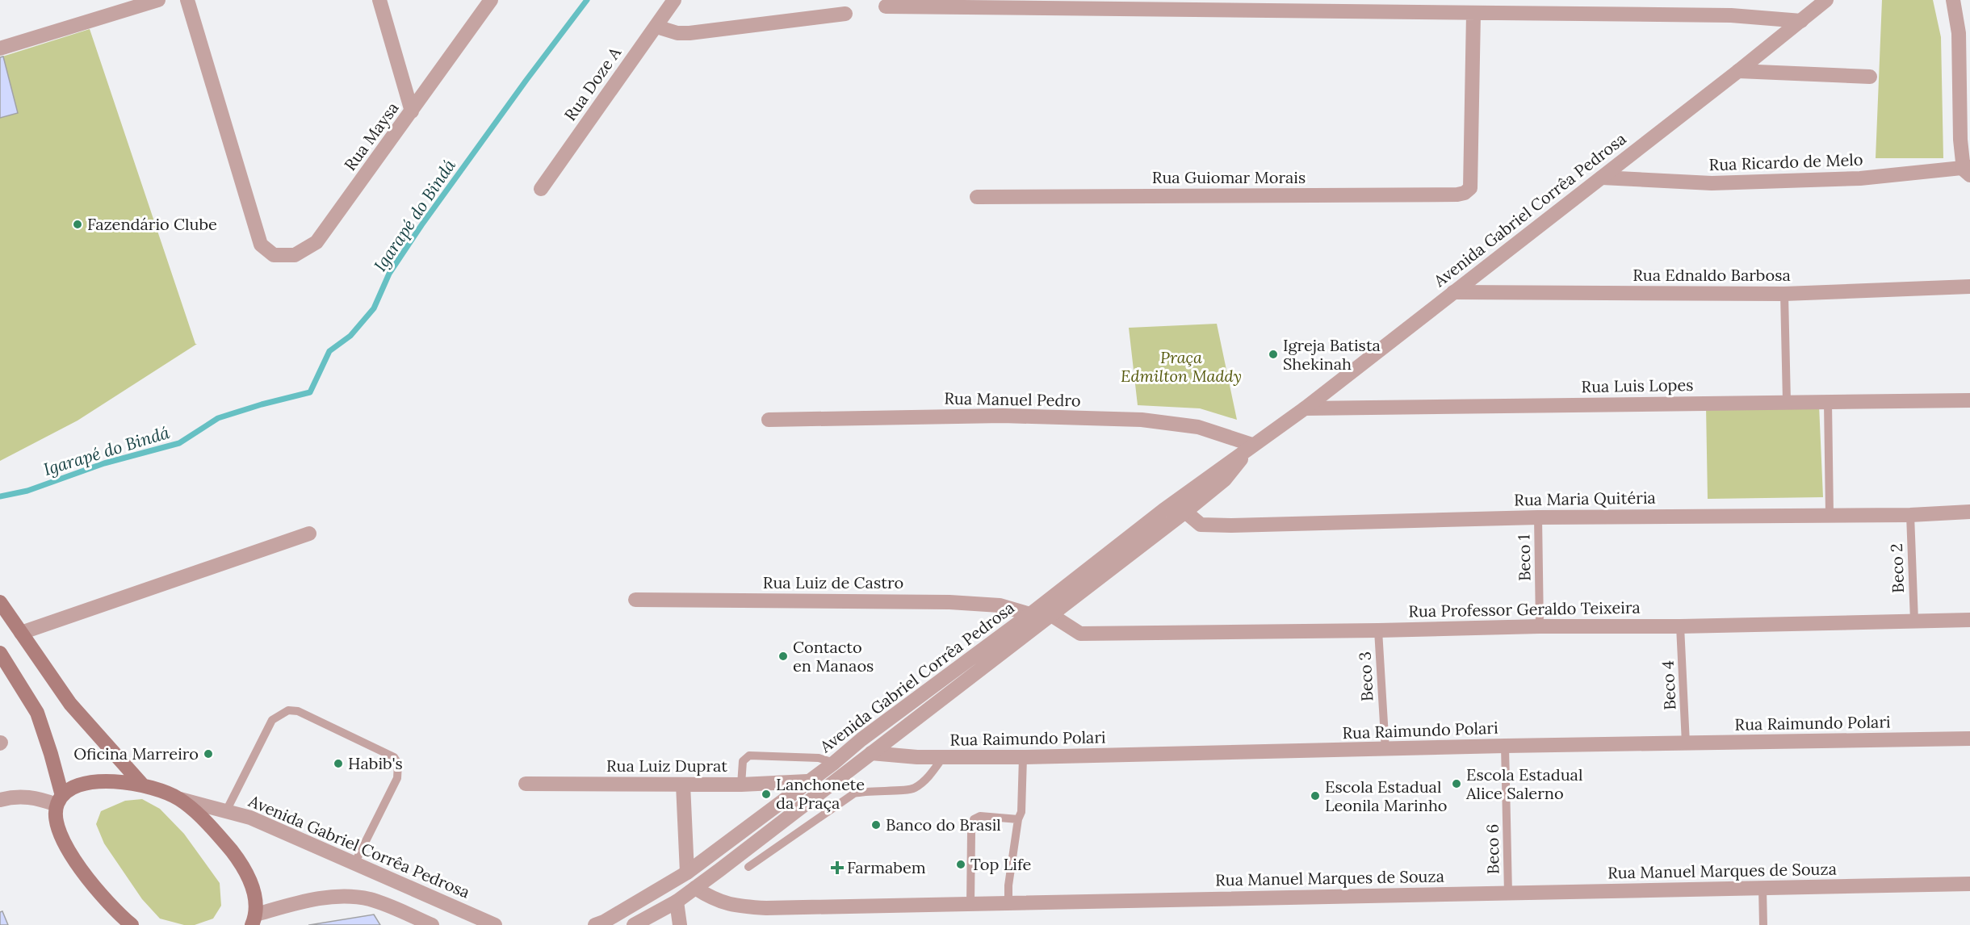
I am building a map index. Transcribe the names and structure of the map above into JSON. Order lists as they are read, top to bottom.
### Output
{
  "streets": {
    "street": [
      "Rua Doze A",
      "Rua Maysa",
      "Rua Ricardo de Melo",
      "Rua Guiomar Morais",
      "Avenida Gabriel Corrêa Pedrosa",
      "Rua Ednaldo Barbosa",
      "Rua Luis Lopes",
      "Rua Manuel Pedro",
      "Rua Maria Quitéria",
      "Rua Luiz de Castro",
      "Rua Professor Geraldo Teixeira",
      "Rua Raimundo Polari",
      "Rua Luiz Duprat",
      "Rua Manuel Marques de Souza"
    ],
    "lane": [
      "Beco 1",
      "Beco 2",
      "Beco 3",
      "Beco 4",
      "Beco 6"
    ]
  },
  "crossings": [
    ["Rua Ricardo de Melo", "Avenida Gabriel Corrêa Pedrosa"],
    ["Avenida Gabriel Corrêa Pedrosa", "Rua Ednaldo Barbosa"],
    ["Avenida Gabriel Corrêa Pedrosa", "Rua Luis Lopes"],
    ["Avenida Gabriel Corrêa Pedrosa", "Rua Manuel Pedro"],
    ["Avenida Gabriel Corrêa Pedrosa", "Rua Maria Quitéria"],
    ["Avenida Gabriel Corrêa Pedrosa", "Rua Luiz de Castro"],
    ["Avenida Gabriel Corrêa Pedrosa", "Rua Professor Geraldo Teixeira"],
    ["Avenida Gabriel Corrêa Pedrosa", "Rua Raimundo Polari"],
    ["Avenida Gabriel Corrêa Pedrosa", "Rua Luiz Duprat"],
    ["Avenida Gabriel Corrêa Pedrosa", "Rua Manuel Marques de Souza"],
    ["Rua Maria Quitéria", "Beco 1"],
    ["Rua Maria Quitéria", "Beco 2"],
    ["Beco 1", "Rua Professor Geraldo Teixeira"],
    ["Beco 2", "Rua Professor Geraldo Teixeira"],
    ["Rua Professor Geraldo Teixeira", "Beco 3"],
    ["Rua Professor Geraldo Teixeira", "Beco 4"],
    ["Beco 3", "Rua Raimundo Polari"],
    ["Beco 4", "Rua Raimundo Polari"],
    ["Rua Raimundo Polari", "Beco 6"],
    ["Beco 6", "Rua Manuel Marques de Souza"]
  ],
  "water": ["Igarapé do Bindá"],
  "parks": ["Praça Edmilton Maddy"],
  "places": {
    "other": [
      "Fazendário Clube",
      "Igreja Batista Shekinah",
      "Contacto en Manaos",
      "Oficina Marreiro",
      "Habib's",
      "Escola Estadual Alice Salerno",
      "Lanchonete da Praça",
      "Escola Estadual Leonila Marinho",
      "Banco do Brasil",
      "Top Life"
    ],
    "health": ["Farmabem"]
  }
}
